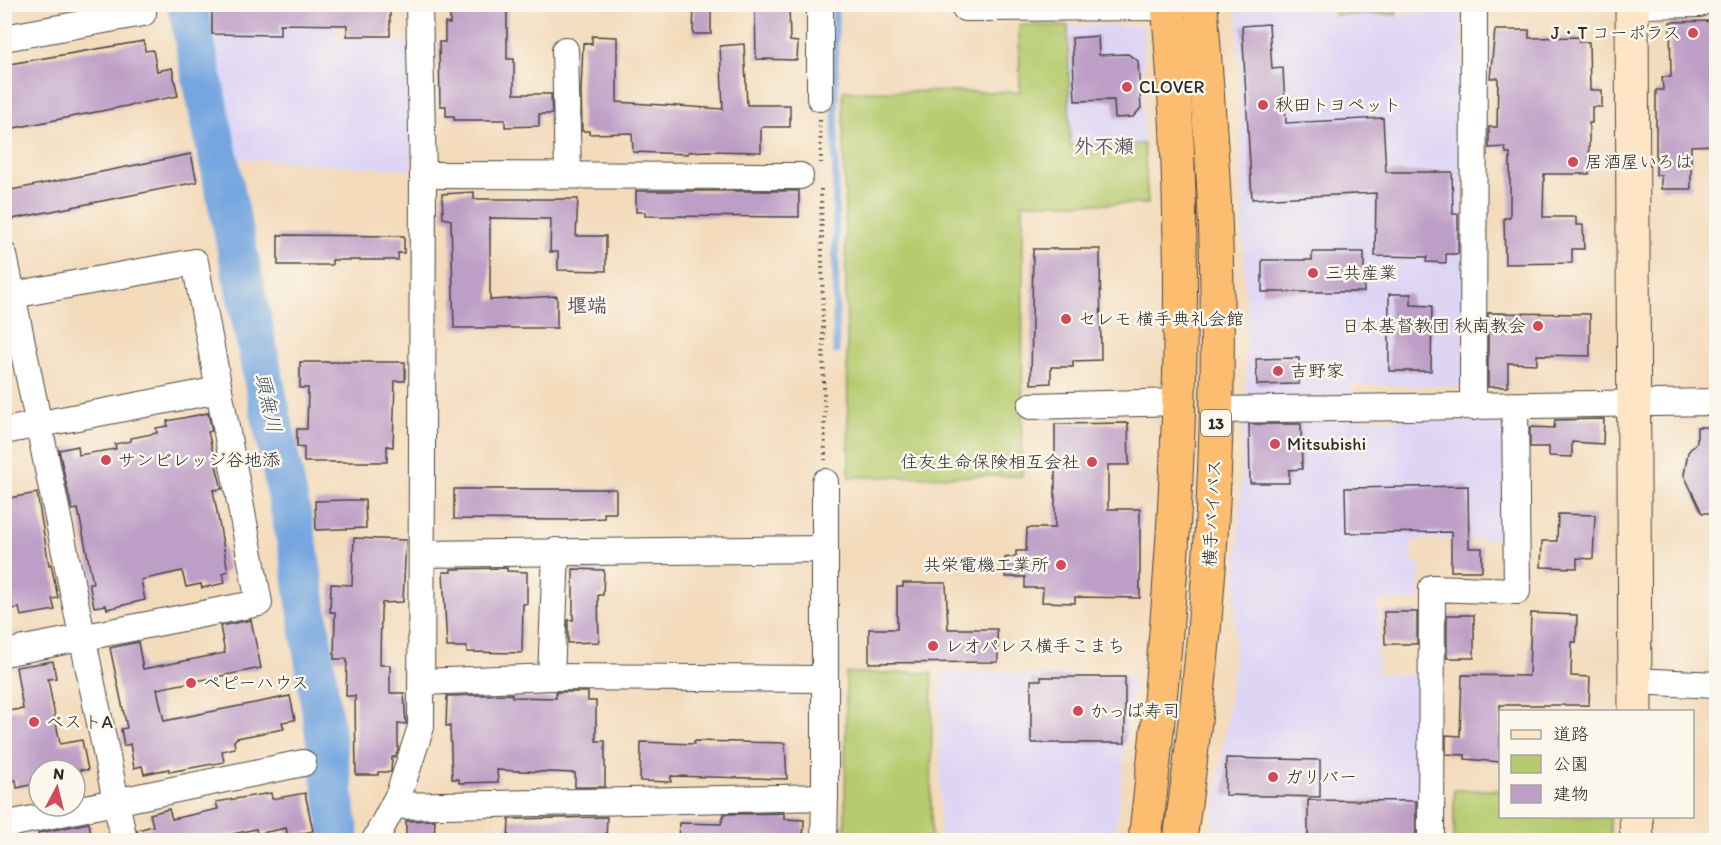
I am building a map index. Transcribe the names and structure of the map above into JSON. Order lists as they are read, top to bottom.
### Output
{
  "streets": {
    "highway": ["13", "横手バイパス"]
  },
  "districts": ["外不瀬", "堰端"],
  "water": ["頭無川"],
  "places": [
    "J・T コーポラス",
    "CLOVER",
    "秋田トヨペット",
    "居酒屋いろは",
    "三共産業",
    "セレモ 横手典礼会館",
    "日本基督教団 秋南教会",
    "吉野家",
    "Mitsubishi",
    "サンビレッジ谷地添",
    "住友生命保険相互会社",
    "共栄電機工業所",
    "レオパレス横手こまち",
    "ペピーハウス",
    "かっぱ寿司",
    "ベストA",
    "ガリバー"
  ],
  "legend": ["道路", "公園", "建物"],
  "north": "top"
}
